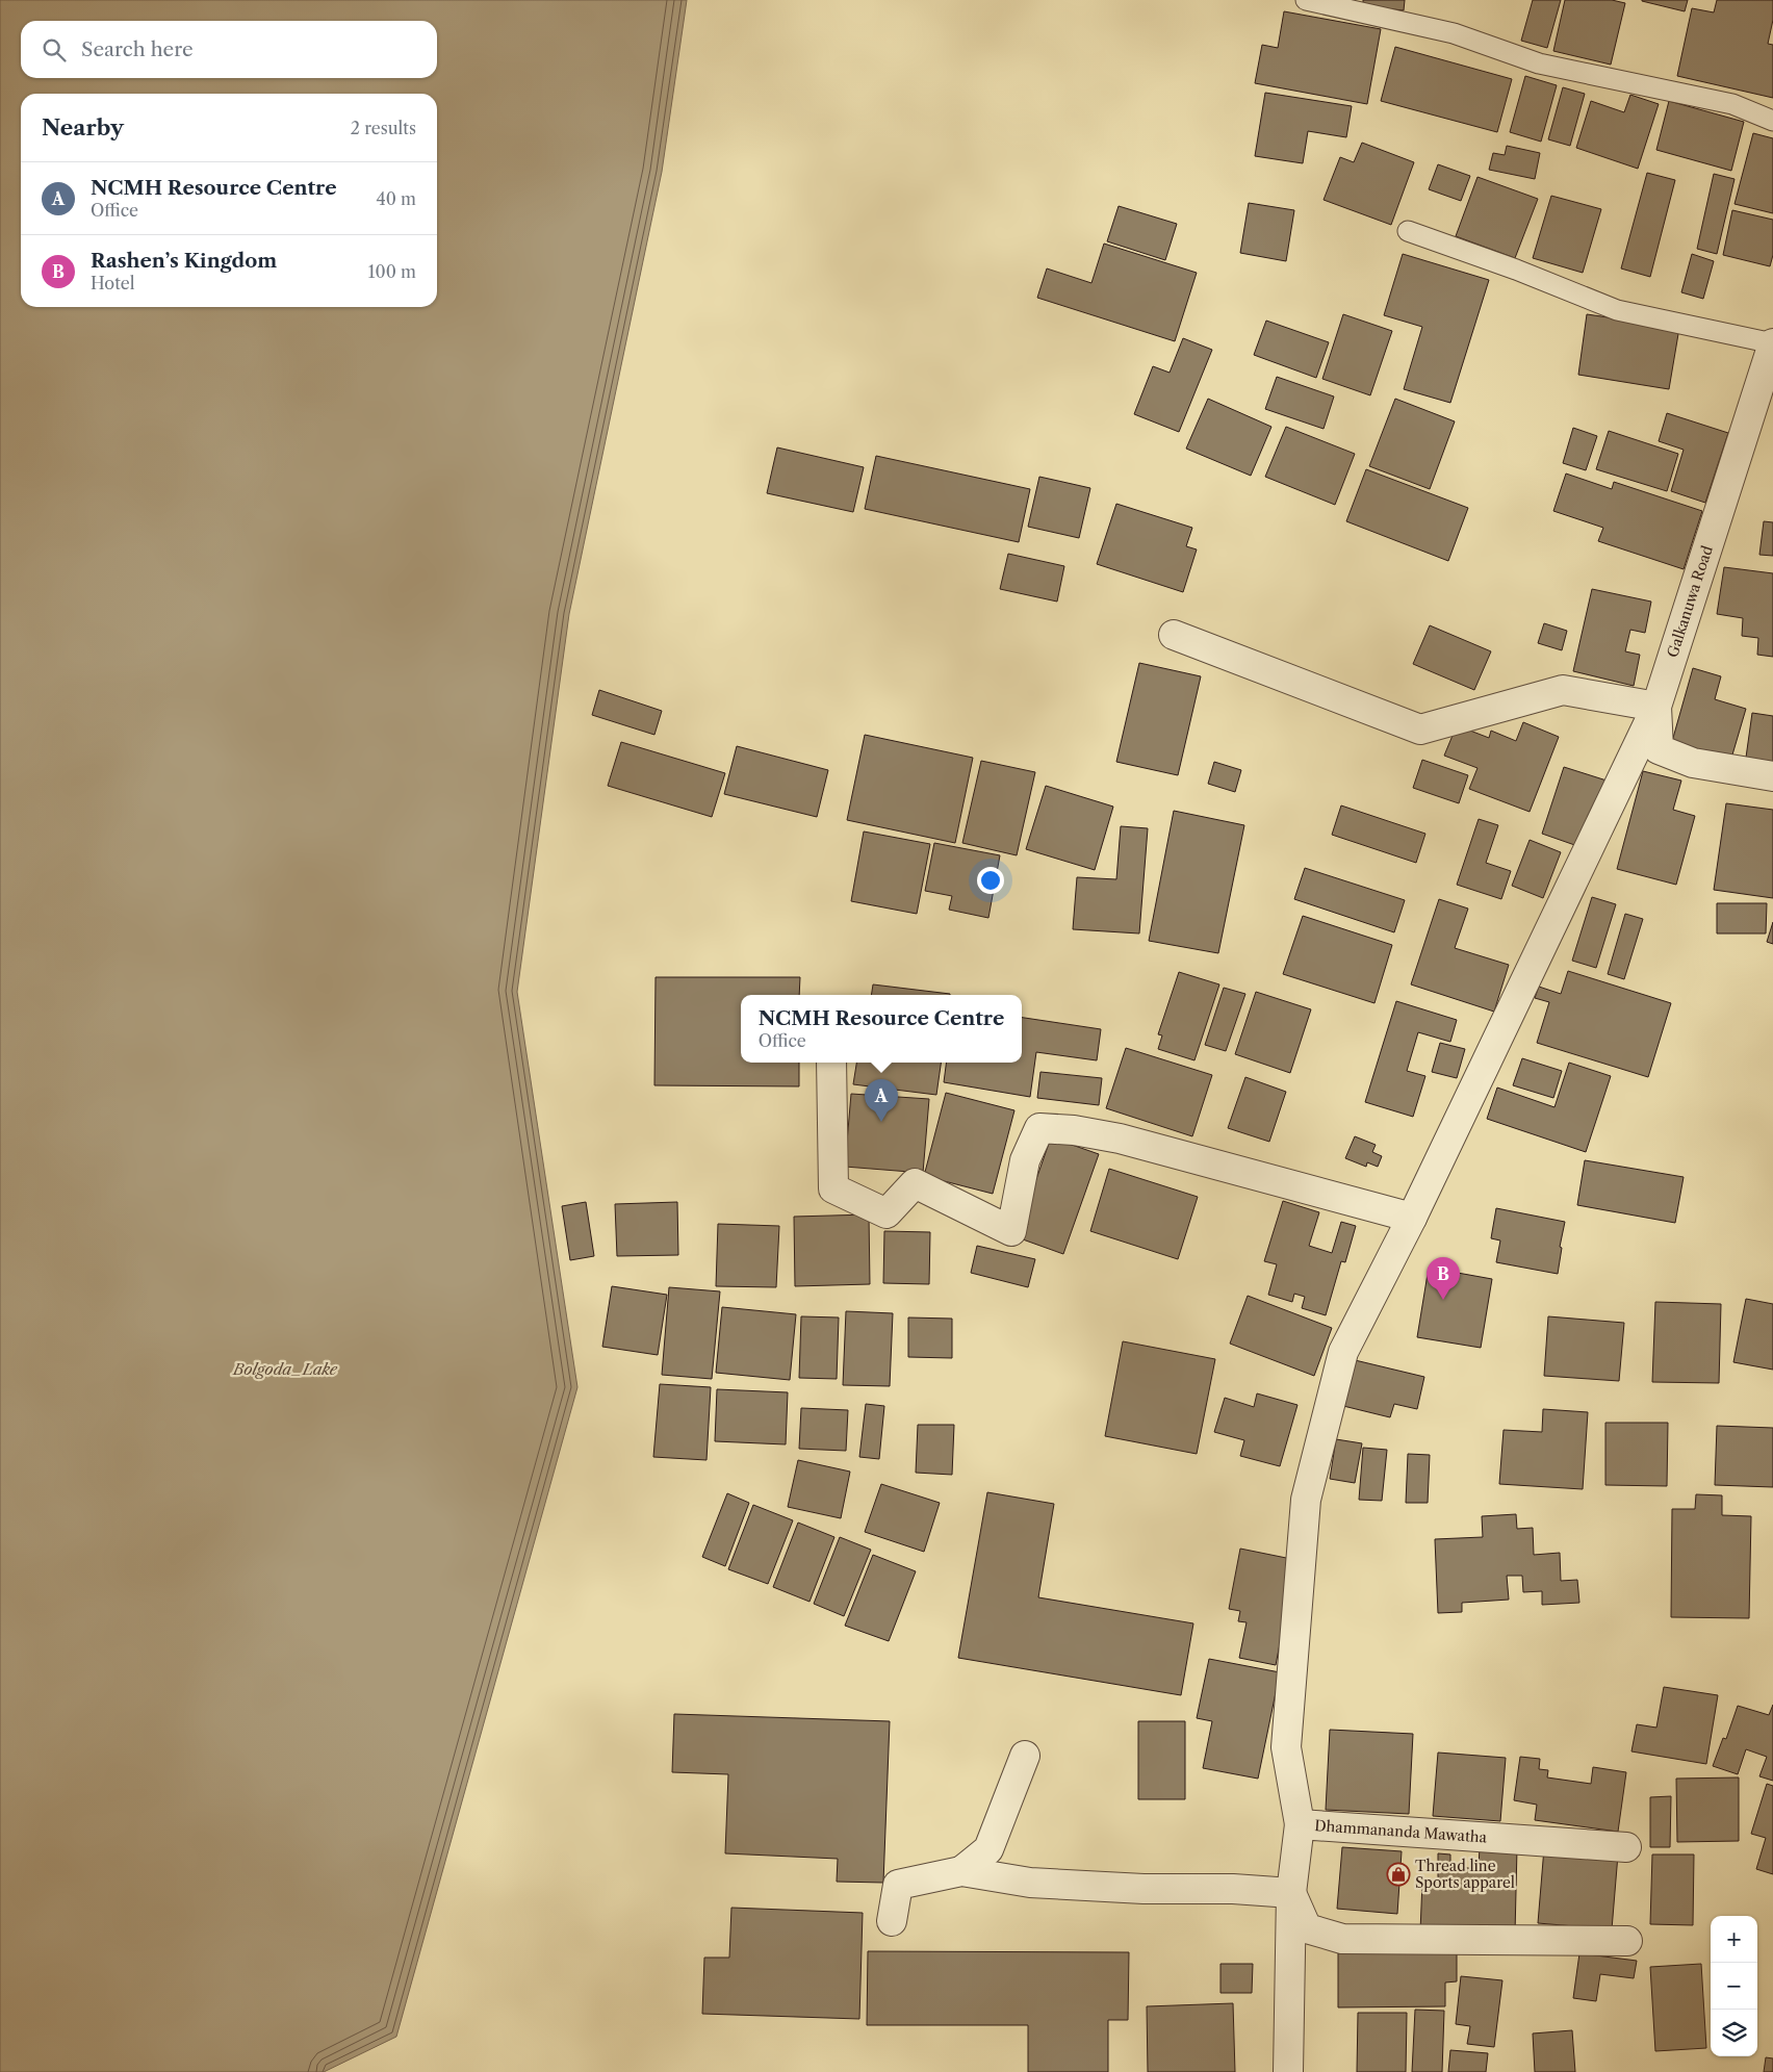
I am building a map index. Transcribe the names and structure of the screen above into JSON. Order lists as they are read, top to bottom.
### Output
{
  "streets": {
    "street": ["Galkanuwa Road", "Dhammananda Mawatha"]
  },
  "water": ["Bolgoda_Lake"],
  "places": {
    "shop": ["Thread line Sports apparel"]
  },
  "page": {
    "search": "Search here",
    "heading": ["Nearby", "2 results"],
    "list": [
      {
        "mark": "A",
        "name": "NCMH Resource Centre",
        "note": "Office",
        "value": "40 m"
      },
      {
        "mark": "B",
        "name": "Rashen’s Kingdom",
        "note": "Hotel",
        "value": "100 m"
      }
    ],
    "popup": ["NCMH Resource Centre", "Office"],
    "pins": ["A", "B"],
    "map_buttons": ["+", "−"]
  }
}
